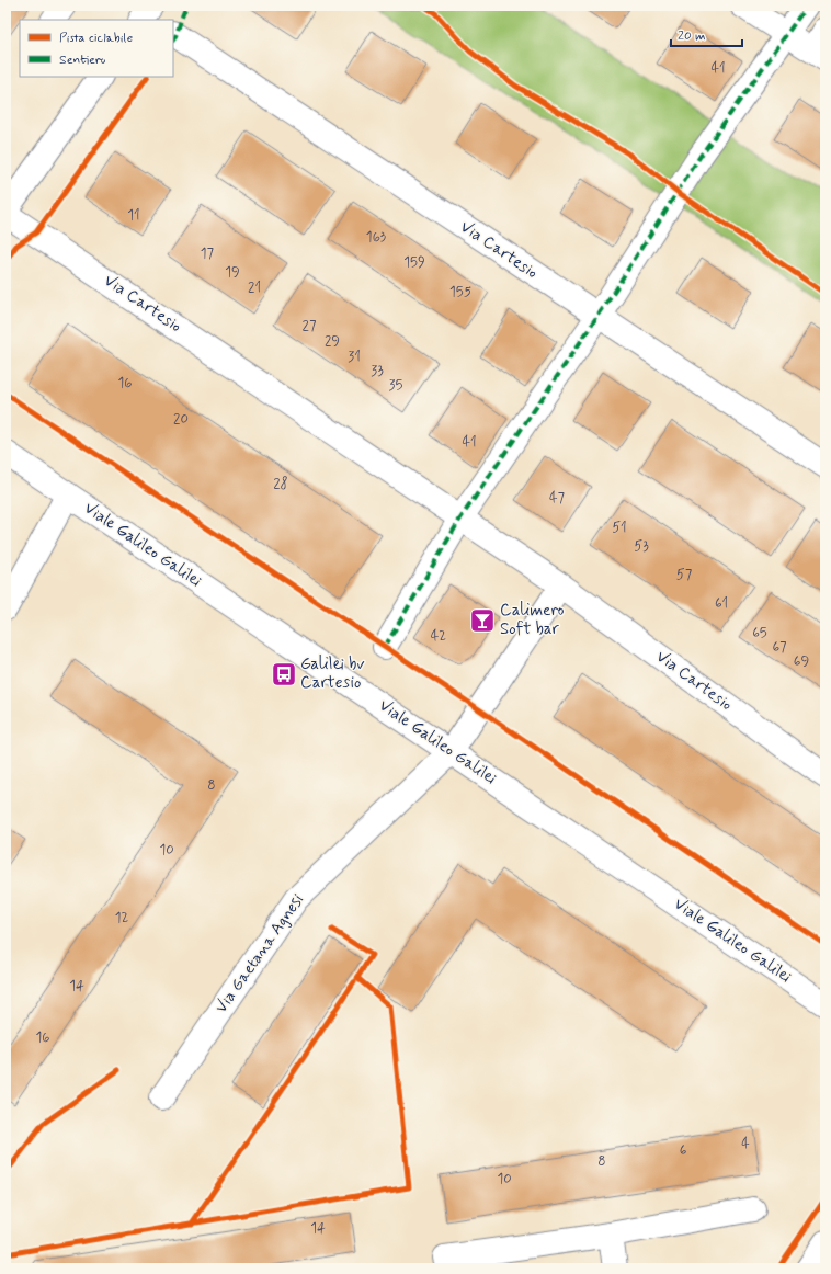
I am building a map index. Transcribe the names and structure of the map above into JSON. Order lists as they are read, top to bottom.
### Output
{
  "streets": {
    "street": ["Via Cartesio", "Viale Galileo Galilei", "Via Gaetana Agnesi"]
  },
  "crossings": [
    ["Viale Galileo Galilei", "Via Gaetana Agnesi"]
  ],
  "places": {
    "bar": ["Calimero Soft bar"],
    "bus stop": ["Galilei bv Cartesio"]
  },
  "house_numbers": [
    "41",
    "11",
    "163",
    "17",
    "159",
    "19",
    "21",
    "155",
    "27",
    "29",
    "31",
    "33",
    "16",
    "35",
    "20",
    "41",
    "28",
    "47",
    "51",
    "53",
    "57",
    "61",
    "65",
    "42",
    "67",
    "69",
    "8",
    "10",
    "12",
    "14",
    "16",
    "4",
    "6",
    "8",
    "10",
    "14"
  ],
  "legend": ["Pista ciclabile", "Sentiero"],
  "scale_bar": "20 m"
}
